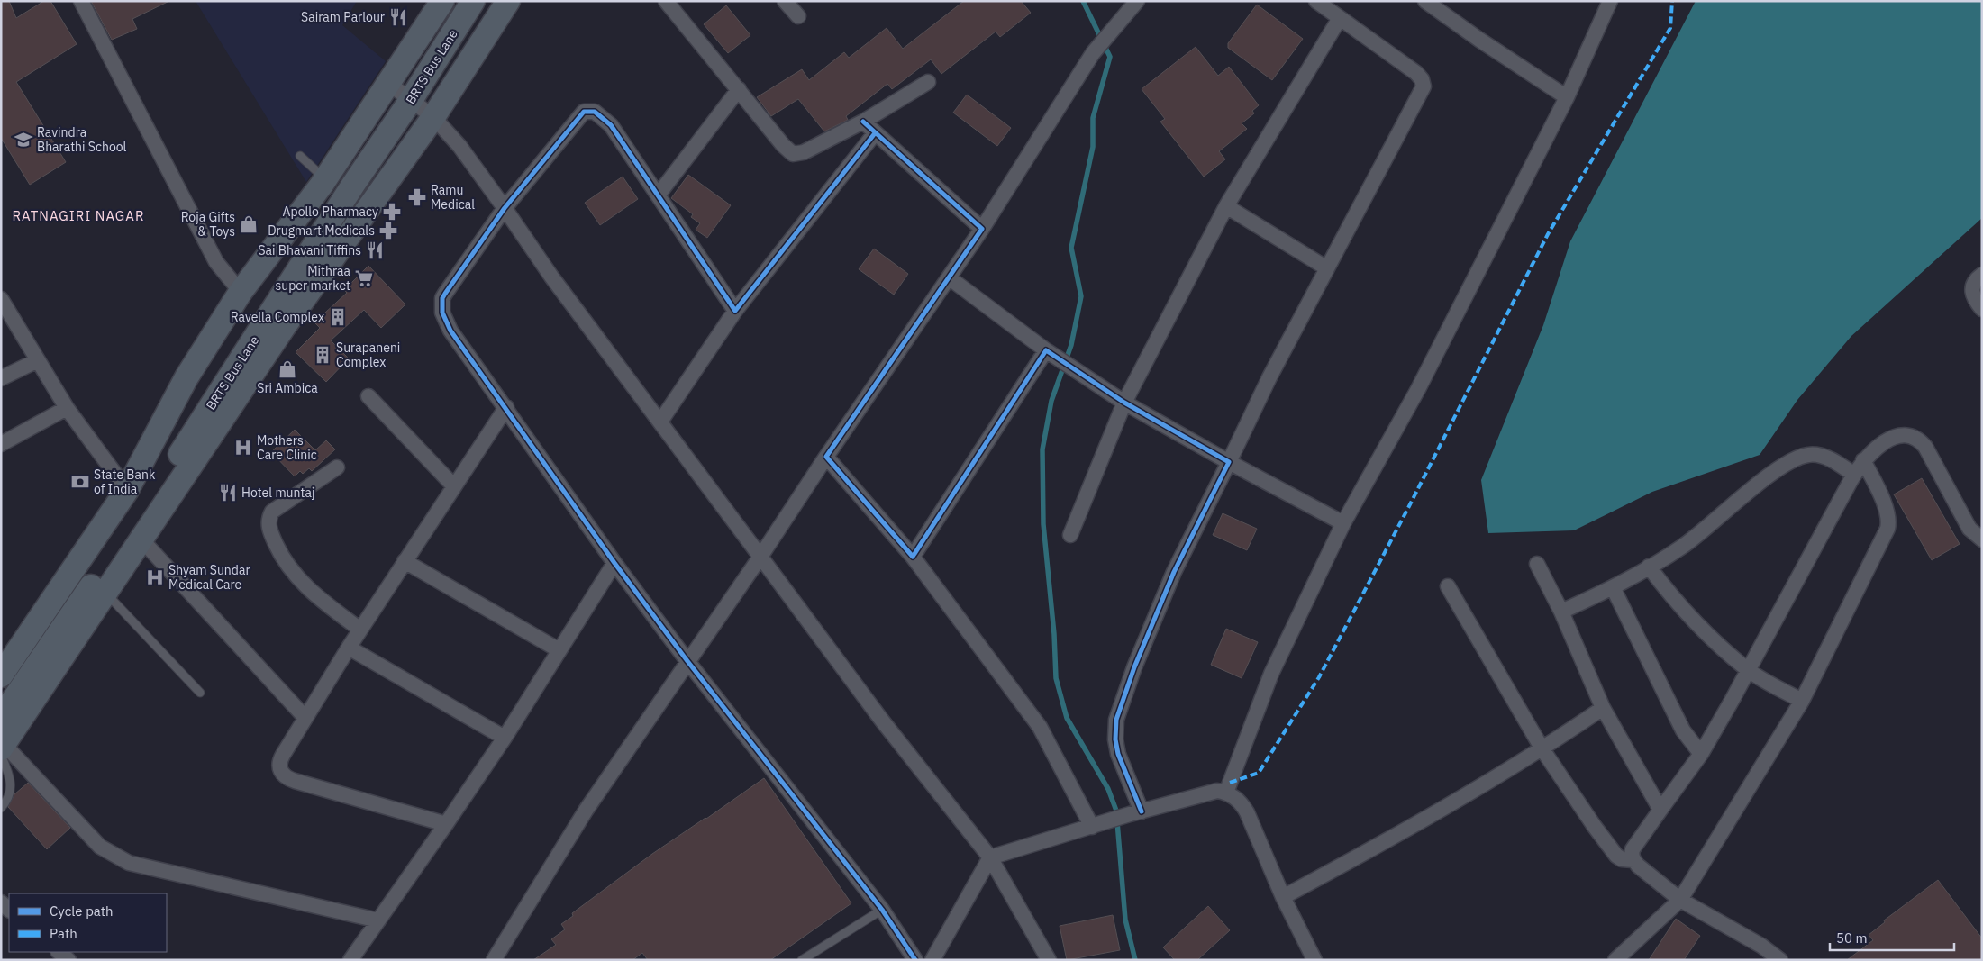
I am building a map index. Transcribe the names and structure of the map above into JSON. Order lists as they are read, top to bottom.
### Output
{
  "streets": {
    "main road": ["BRTS Bus Lane"]
  },
  "districts": ["RATNAGIRI NAGAR"],
  "places": {
    "restaurant": ["Sairam Parlour", "Sai Bhavani Tiffins", "Hotel muntaj"],
    "school or university": ["Ravindra Bharathi School"],
    "pharmacy": ["Ramu Medical", "Apollo Pharmacy", "Drugmart Medicals"],
    "shop": ["Roja Gifts & Toys", "Sri Ambica"],
    "supermarket": ["Mithraa super market"],
    "building": ["Ravella Complex", "Surapaneni Complex"],
    "hospital": ["Mothers Care Clinic", "Shyam Sundar Medical Care"],
    "bank": ["State Bank of India"]
  },
  "legend": ["Cycle path", "Path"],
  "scale_bar": "50 m"
}
